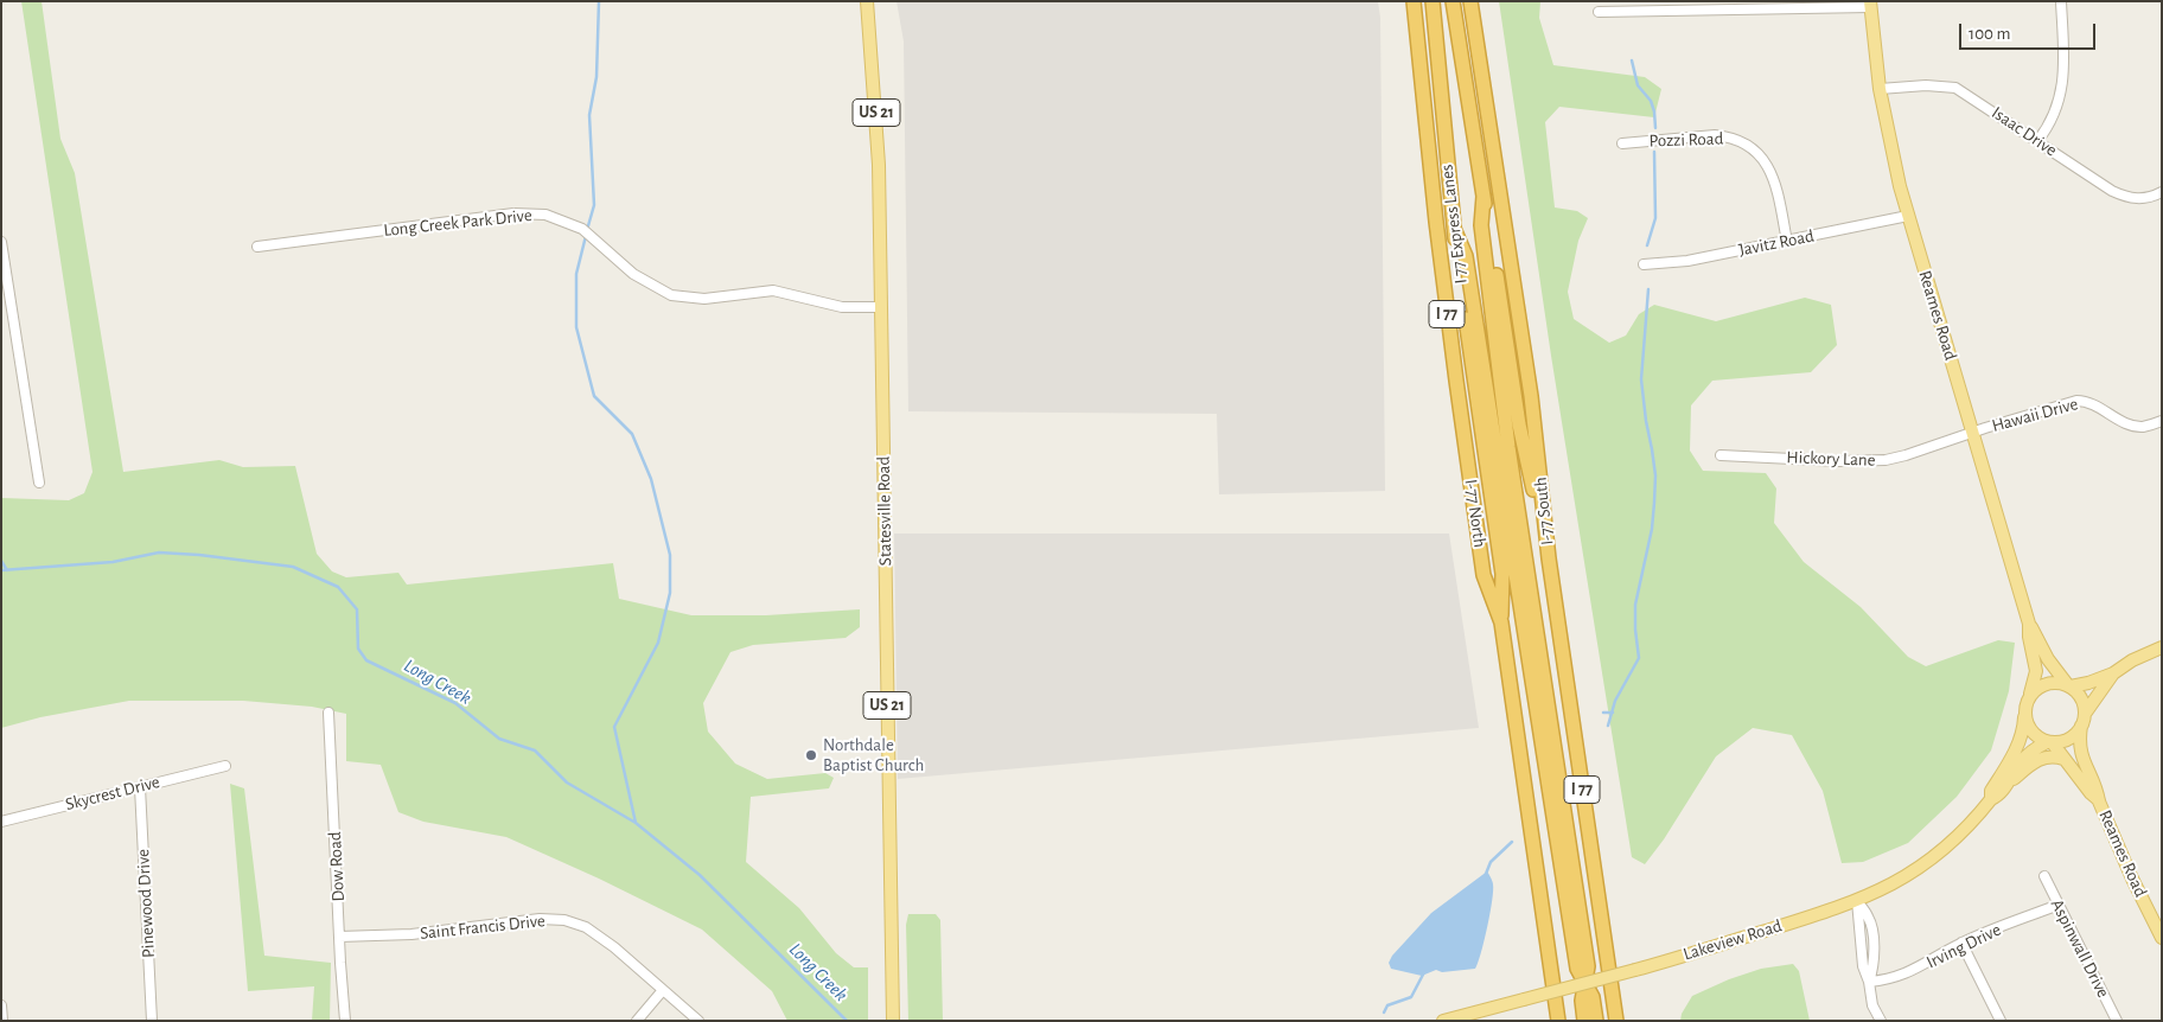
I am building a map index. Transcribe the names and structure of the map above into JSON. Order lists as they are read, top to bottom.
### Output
{
  "streets": {
    "highway": [
      "I 77 Express Lanes",
      "I 77",
      "I-77 South",
      "I-77 North"
    ],
    "main road": [
      "US 21",
      "Reames Road",
      "Statesville Road",
      "Lakeview Road"
    ],
    "street": [
      "Isaac Drive",
      "Pozzi Road",
      "Long Creek Park Drive",
      "Javitz Road",
      "Hawaii Drive",
      "Hickory Lane",
      "Skycrest Drive",
      "Dow Road",
      "Pinewood Drive",
      "Saint Francis Drive",
      "Irving Drive",
      "Aspinwall Drive"
    ]
  },
  "crossings": [
    ["Isaac Drive", "Reames Road"],
    ["Pozzi Road", "Javitz Road"],
    ["Long Creek Park Drive", "Statesville Road"],
    ["I 77 Express Lanes", "I-77 South"],
    ["I 77 Express Lanes", "I-77 North"],
    ["Javitz Road", "Reames Road"],
    ["Reames Road", "Hawaii Drive"],
    ["Reames Road", "Hickory Lane"],
    ["Reames Road", "Lakeview Road"],
    ["Hawaii Drive", "Hickory Lane"],
    ["Skycrest Drive", "Pinewood Drive"],
    ["Dow Road", "Saint Francis Drive"],
    ["Irving Drive", "Aspinwall Drive"]
  ],
  "water": ["Long Creek"],
  "places": ["Northdale Baptist Church"],
  "scale_bar": "100 m"
}
